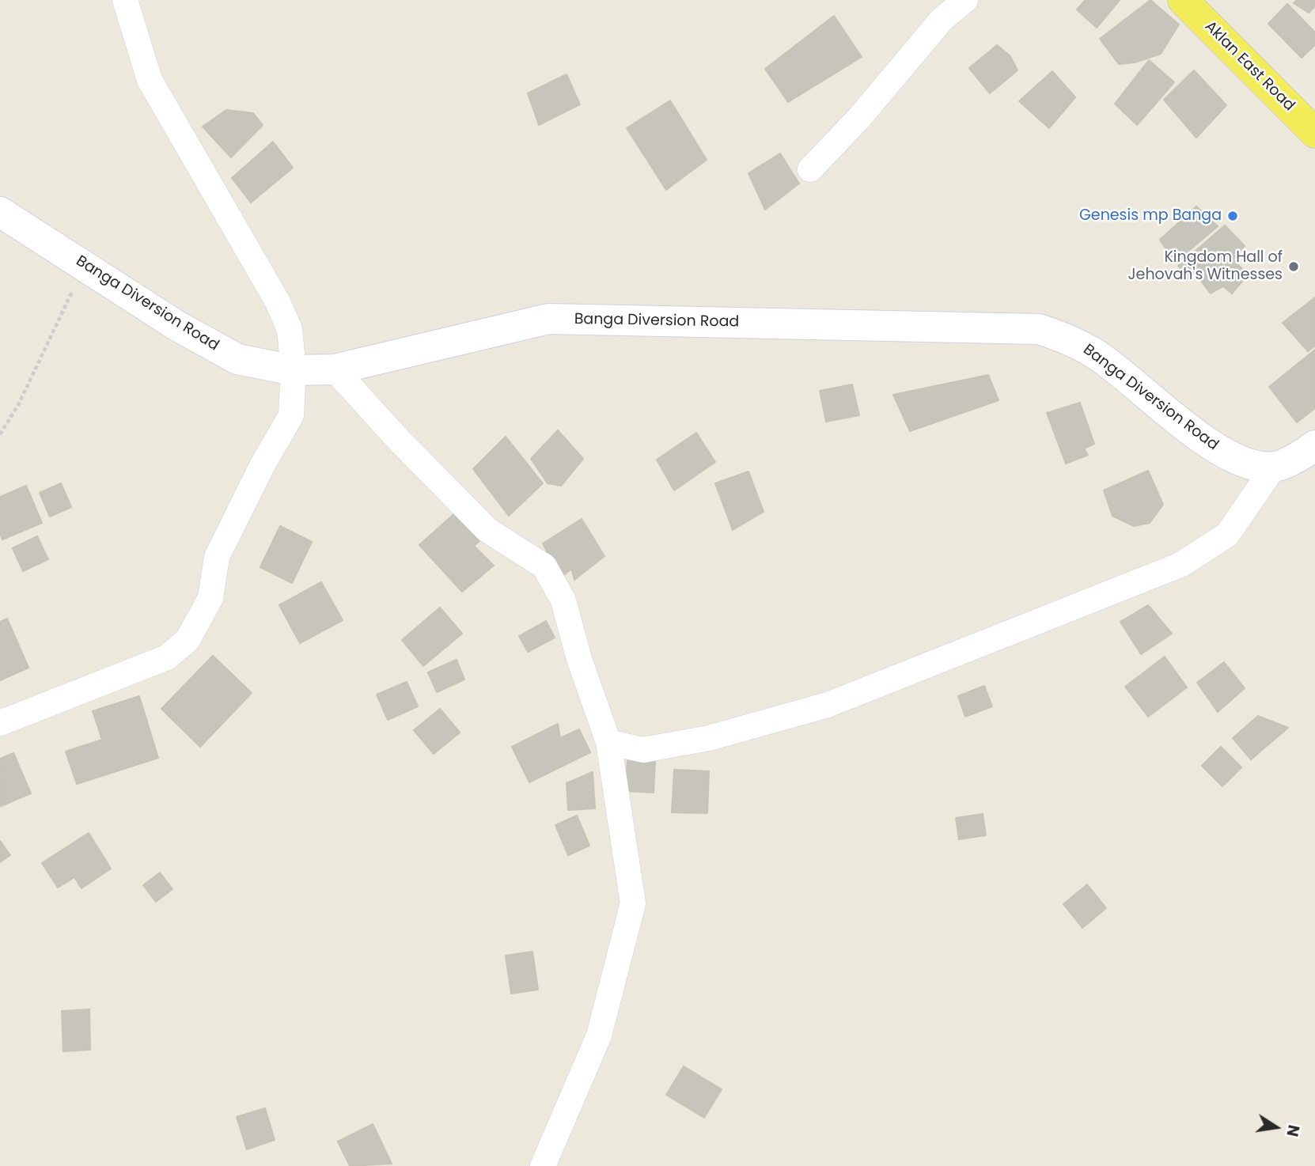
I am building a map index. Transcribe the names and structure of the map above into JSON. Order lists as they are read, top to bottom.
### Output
{
  "streets": {
    "main road": ["Aklan East Road", "Banga Diversion Road"]
  },
  "places": ["Genesis mp Banga", "Kingdom Hall of Jehovah's Witnesses"],
  "north": "right"
}
